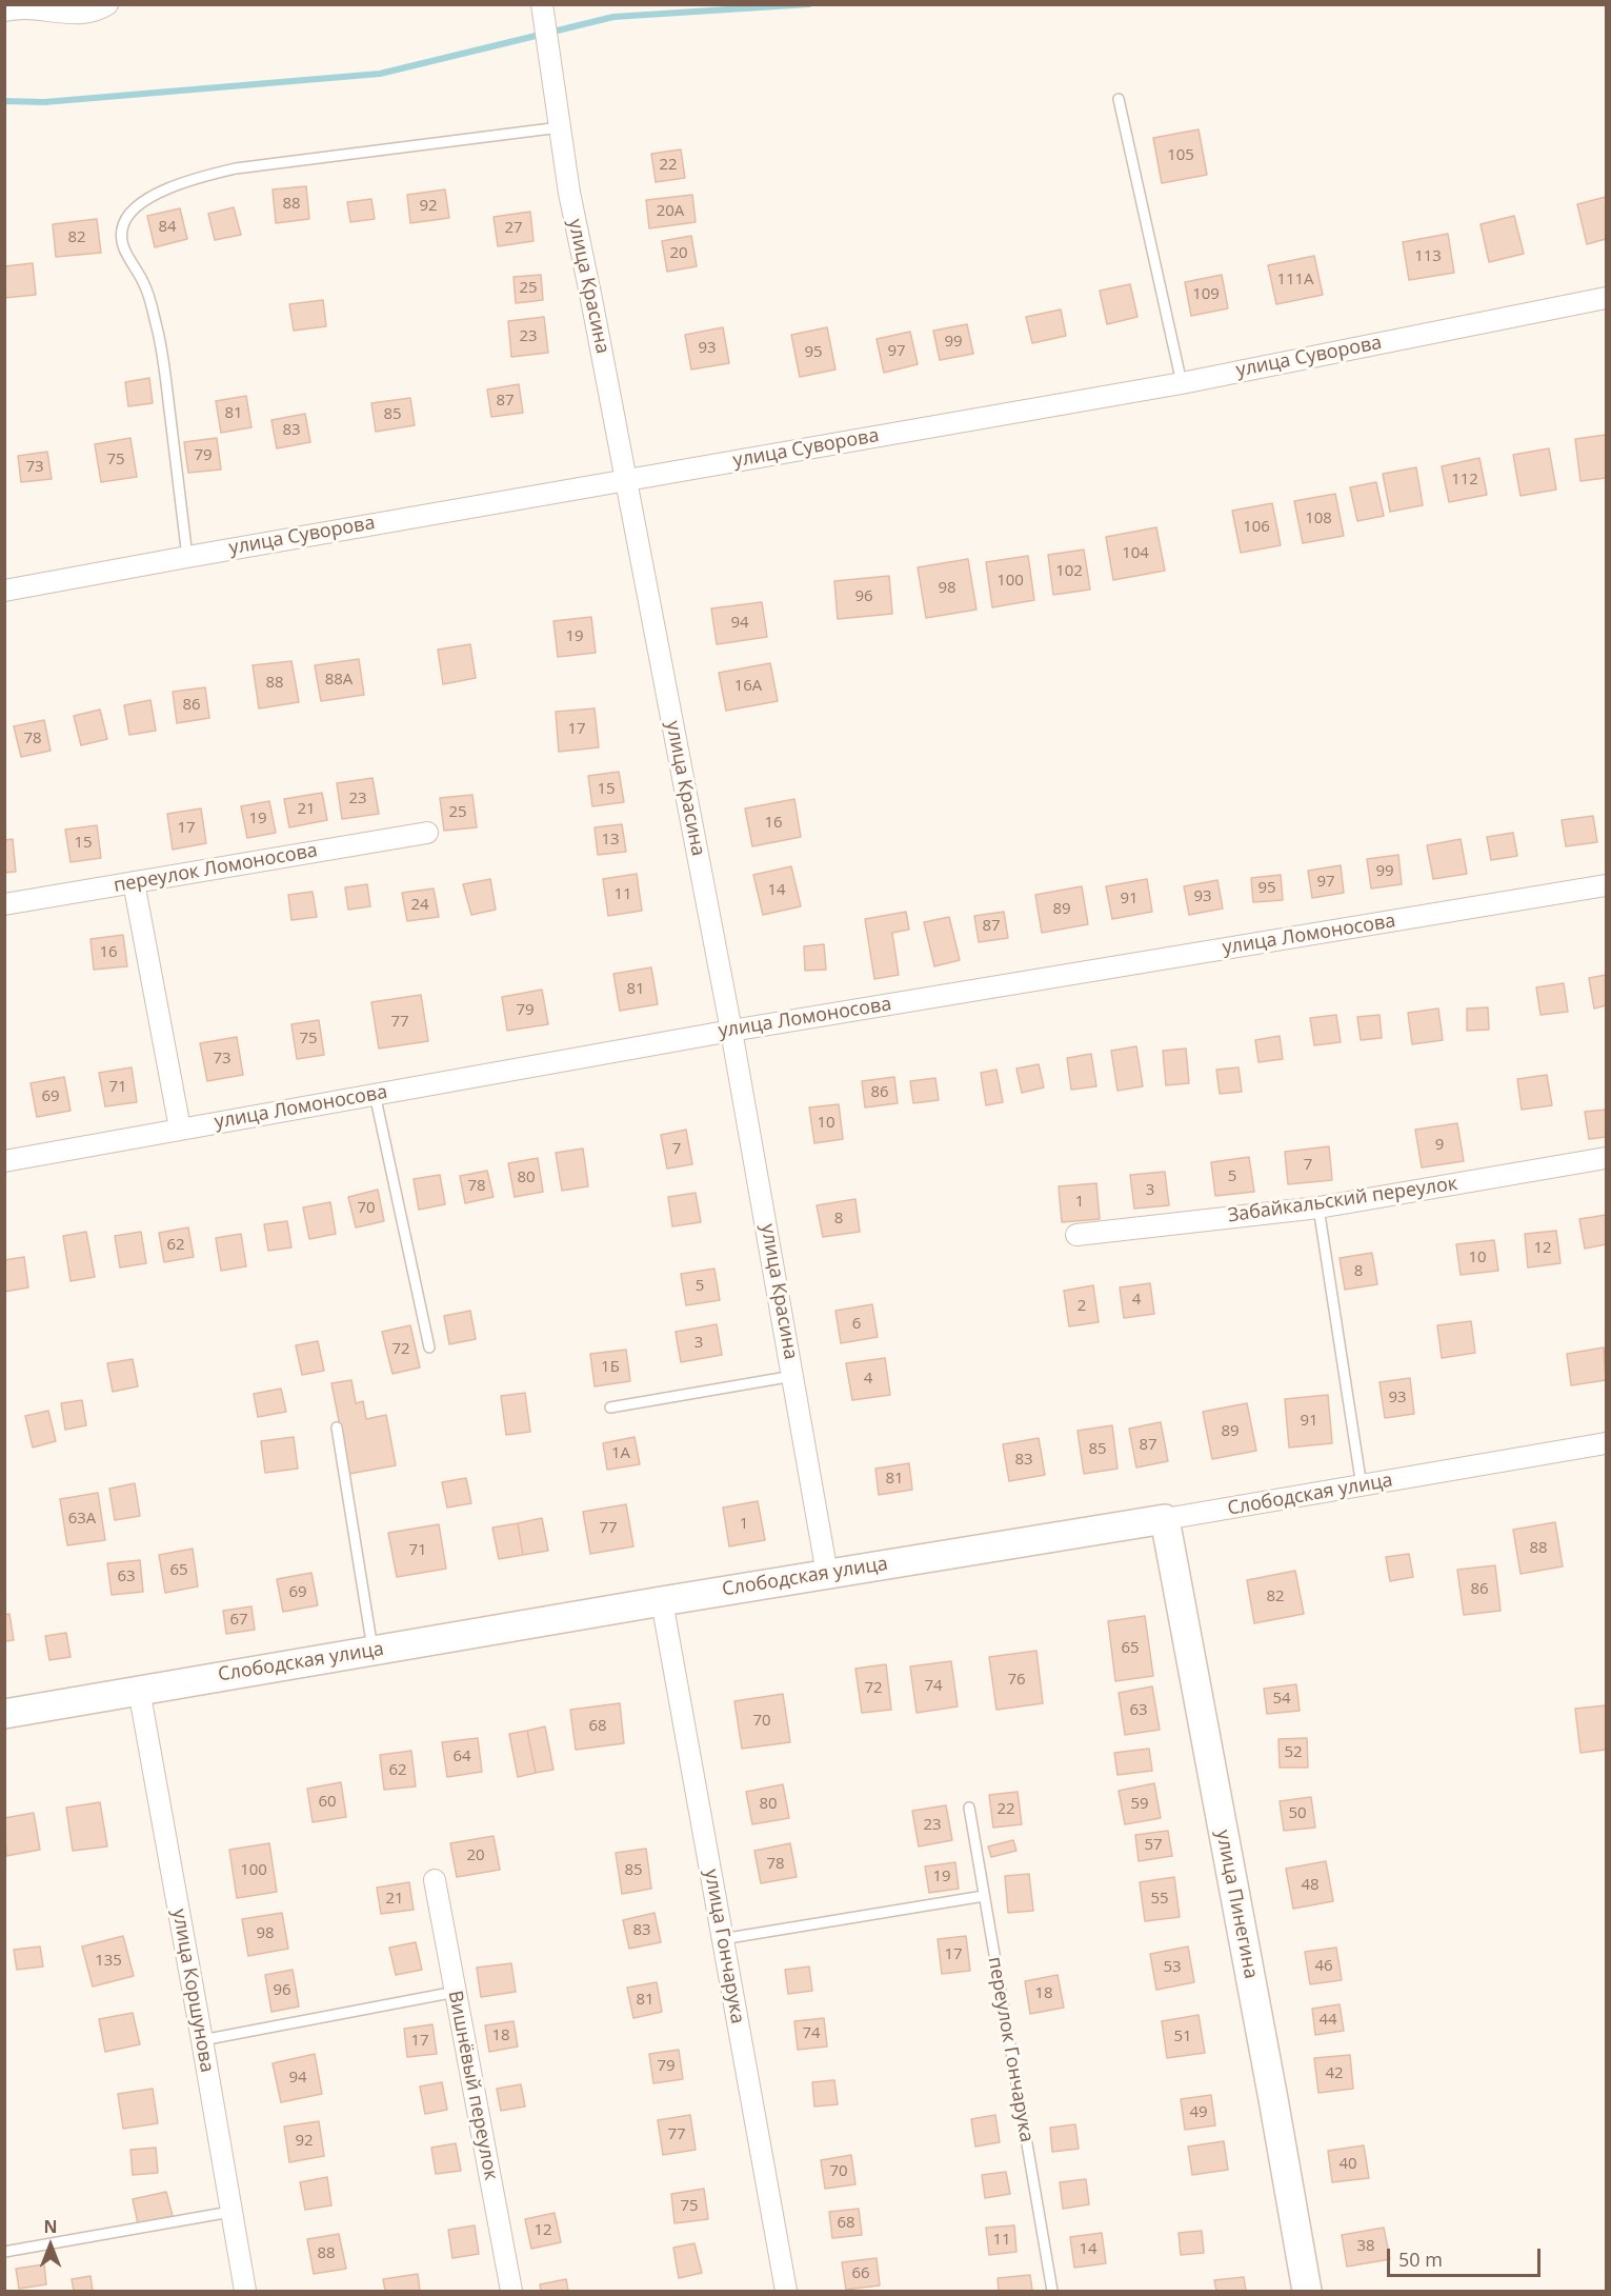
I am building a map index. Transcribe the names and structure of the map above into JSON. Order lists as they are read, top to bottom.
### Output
{
  "streets": {
    "street": [
      "улица Красина",
      "улица Суворова",
      "переулок Ломоносова",
      "улица Ломоносова",
      "Забайкальский переулок",
      "Слободская улица",
      "улица Пинегина",
      "улица Гончарука",
      "улица Коршунова",
      "Вишнёвый переулок"
    ],
    "lane": ["переулок Гончарука"]
  },
  "crossings": [
    ["улица Красина", "улица Суворова"],
    ["улица Красина", "улица Ломоносова"],
    ["улица Красина", "Слободская улица"],
    ["Слободская улица", "улица Пинегина"],
    ["Слободская улица", "улица Гончарука"],
    ["Слободская улица", "улица Коршунова"]
  ],
  "house_numbers": [
    "105",
    "22",
    "88",
    "92",
    "20А",
    "84",
    "27",
    "82",
    "20",
    "113",
    "111А",
    "25",
    "109",
    "23",
    "99",
    "93",
    "97",
    "95",
    "87",
    "81",
    "85",
    "83",
    "79",
    "75",
    "73",
    "112",
    "108",
    "106",
    "104",
    "102",
    "100",
    "98",
    "96",
    "94",
    "19",
    "88А",
    "88",
    "16А",
    "86",
    "17",
    "78",
    "15",
    "23",
    "21",
    "25",
    "19",
    "16",
    "17",
    "13",
    "15",
    "99",
    "97",
    "95",
    "14",
    "11",
    "93",
    "91",
    "24",
    "89",
    "87",
    "16",
    "81",
    "79",
    "77",
    "75",
    "73",
    "71",
    "86",
    "69",
    "10",
    "9",
    "7",
    "7",
    "5",
    "80",
    "78",
    "3",
    "1",
    "70",
    "8",
    "62",
    "12",
    "10",
    "8",
    "5",
    "4",
    "2",
    "6",
    "3",
    "72",
    "1Б",
    "4",
    "93",
    "91",
    "89",
    "87",
    "85",
    "1А",
    "83",
    "81",
    "63А",
    "1",
    "77",
    "88",
    "71",
    "65",
    "63",
    "86",
    "69",
    "82",
    "67",
    "65",
    "76",
    "74",
    "72",
    "54",
    "63",
    "70",
    "68",
    "52",
    "64",
    "62",
    "60",
    "80",
    "59",
    "22",
    "50",
    "23",
    "57",
    "20",
    "78",
    "100",
    "85",
    "19",
    "48",
    "21",
    "55",
    "83",
    "98",
    "17",
    "135",
    "46",
    "53",
    "96",
    "18",
    "81",
    "44",
    "74",
    "18",
    "51",
    "17",
    "79",
    "42",
    "94",
    "49",
    "77",
    "92",
    "40",
    "70",
    "75",
    "68",
    "12",
    "11",
    "38",
    "14",
    "88",
    "66"
  ],
  "scale_bar": "50 m",
  "north": "top"
}
